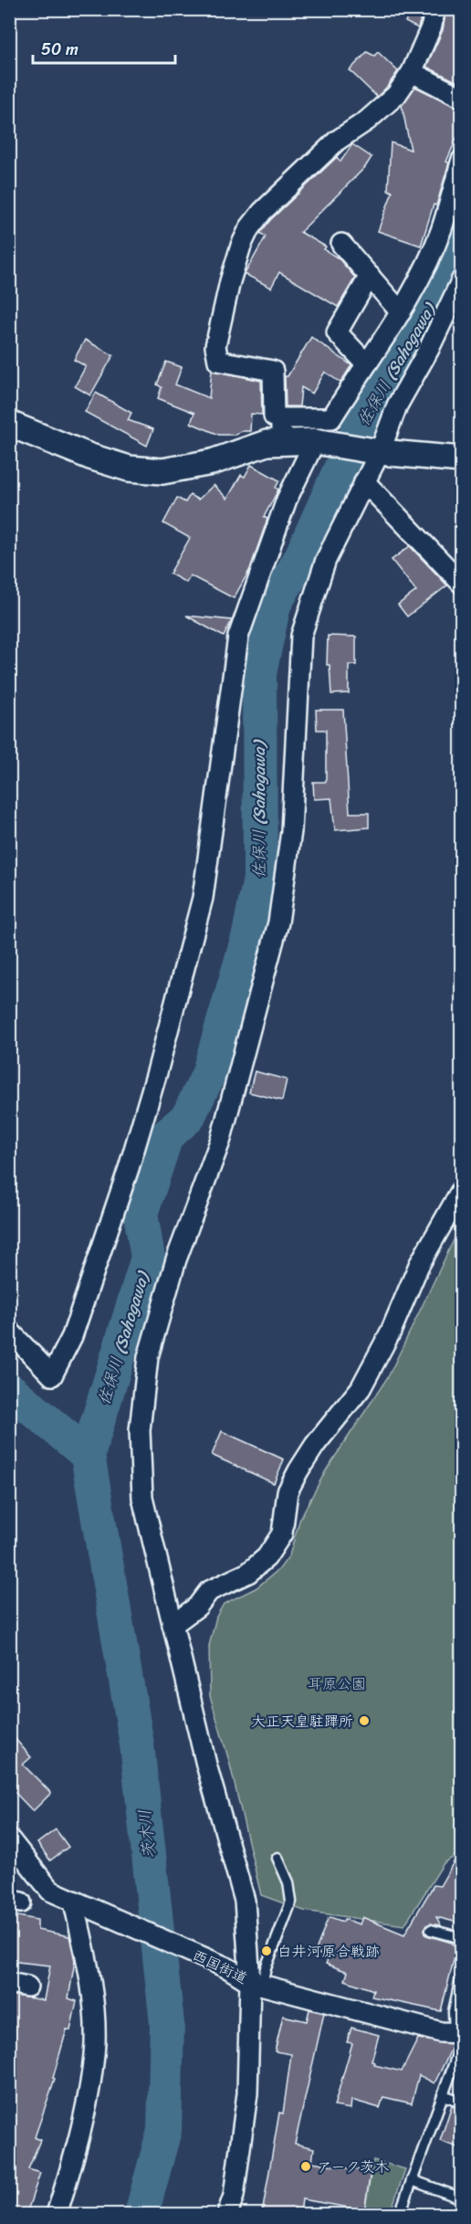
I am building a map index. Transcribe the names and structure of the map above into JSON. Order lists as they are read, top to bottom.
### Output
{
  "streets": {
    "street": ["西国街道"]
  },
  "water": ["佐保川 (Sahogawa)", "茨木川"],
  "parks": ["耳原公園"],
  "places": ["大正天皇駐蹕所", "白井河原合戦跡", "アーク茨木"],
  "scale_bar": "50 m"
}
